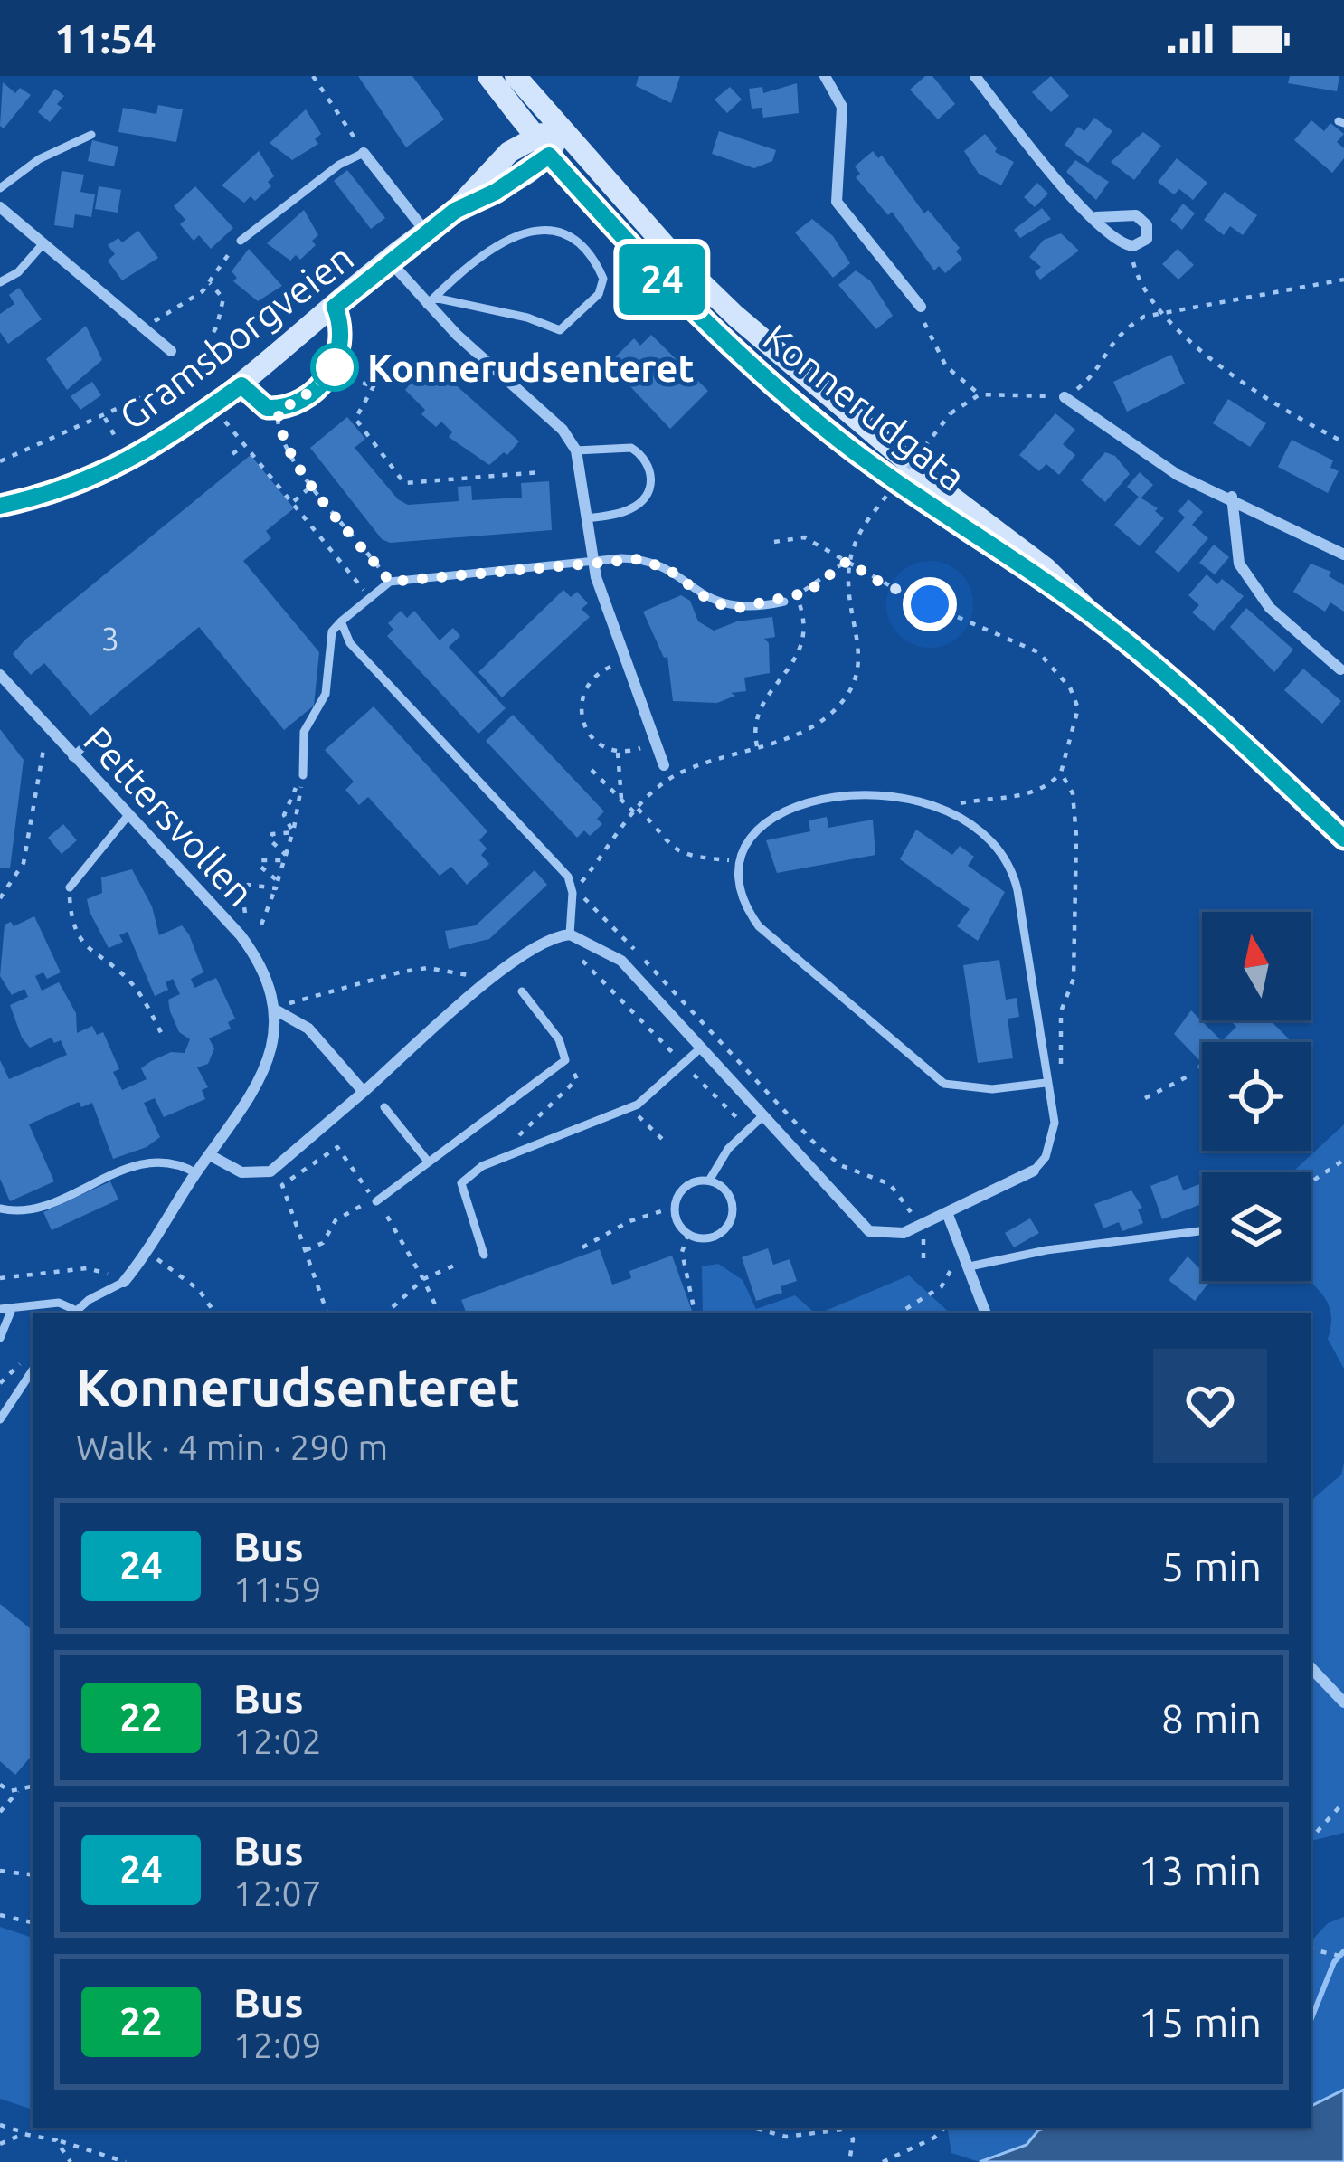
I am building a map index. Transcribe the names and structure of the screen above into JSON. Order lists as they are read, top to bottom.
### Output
{
  "streets": {
    "main road": ["Gramsborgveien", "Konnerudgata"],
    "street": ["Pettersvollen"]
  },
  "crossings": [
    ["Gramsborgveien", "Konnerudgata"]
  ],
  "places": ["Konnerudsenteret"],
  "lines": ["bus line 24"],
  "house_numbers": ["3"],
  "north": "top",
  "page": {
    "status": "11:54",
    "on_map": "24",
    "heading": ["Konnerudsenteret", "Walk · 4 min · 290 m"],
    "list": [
      {
        "mark": "24",
        "name": "Bus",
        "note": "11:59",
        "value": "5 min"
      },
      {
        "mark": "22",
        "name": "Bus",
        "note": "12:02",
        "value": "8 min"
      },
      {
        "mark": "24",
        "name": "Bus",
        "note": "12:07",
        "value": "13 min"
      },
      {
        "mark": "22",
        "name": "Bus",
        "note": "12:09",
        "value": "15 min"
      }
    ]
  }
}
